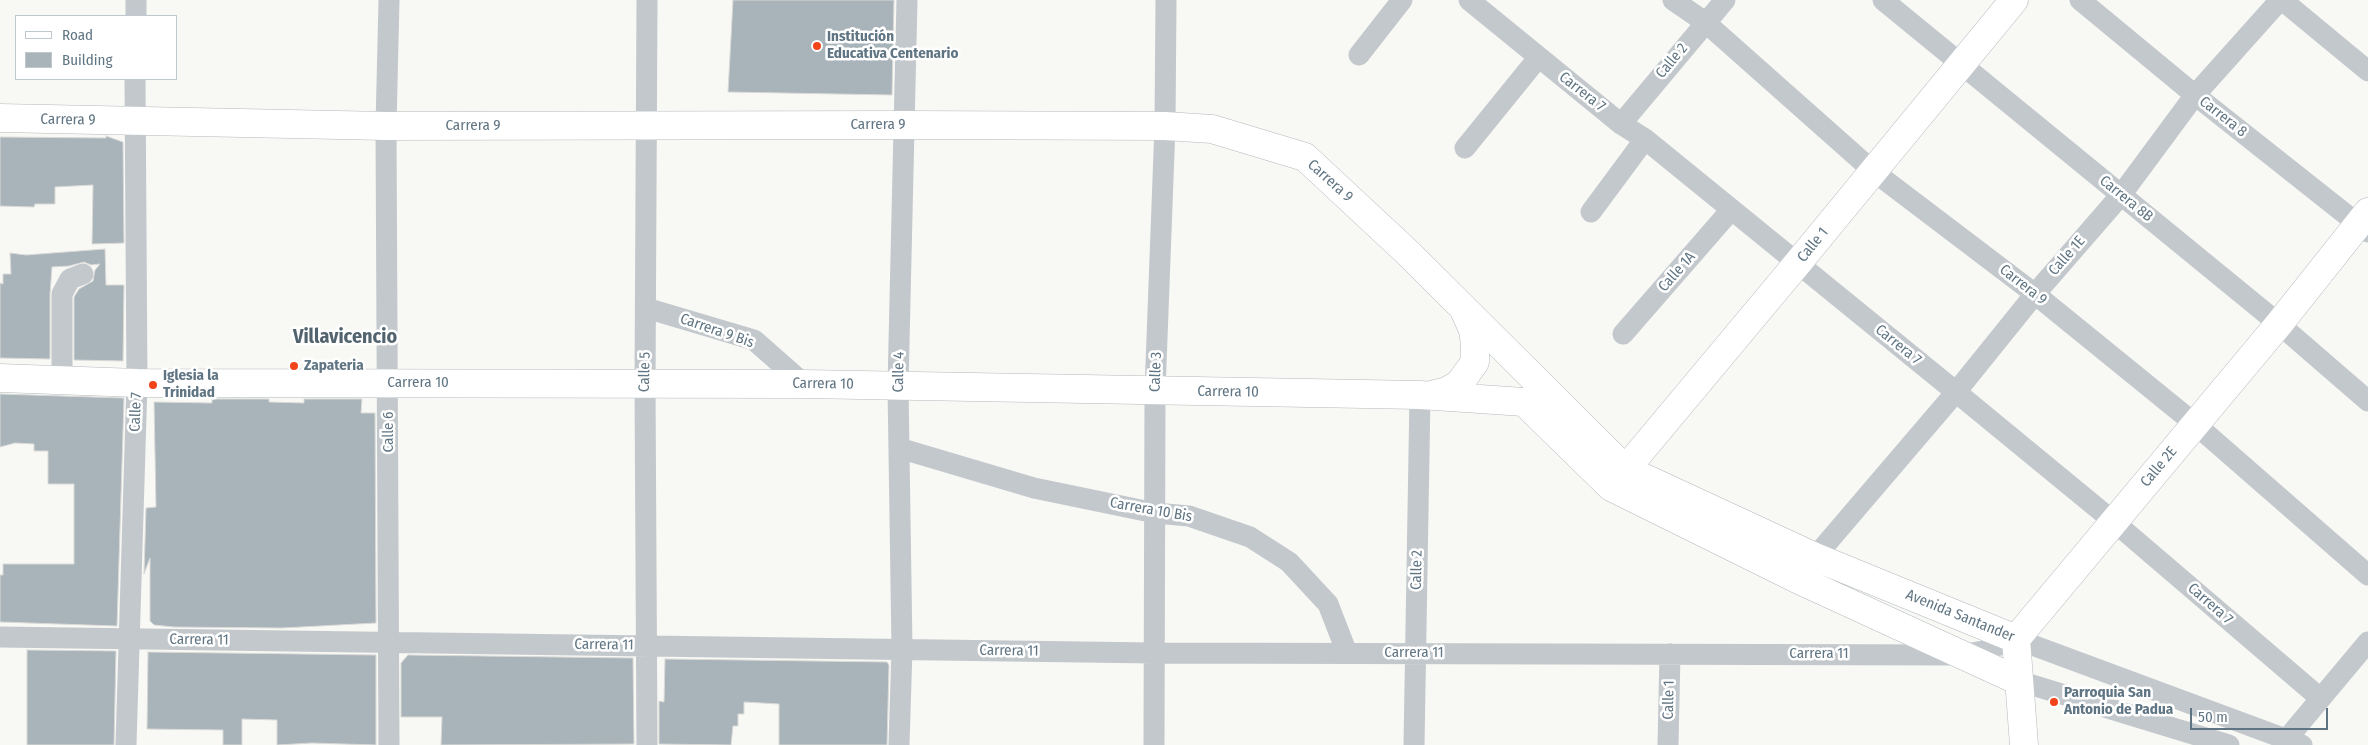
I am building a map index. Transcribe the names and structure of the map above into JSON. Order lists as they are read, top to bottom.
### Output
{
  "streets": {
    "main road": [
      "Carrera 9",
      "Calle 1",
      "Carrera 10",
      "Calle 2E",
      "Avenida Santander"
    ],
    "street": [
      "Calle 2",
      "Carrera 7",
      "Carrera 8",
      "Carrera 8B",
      "Calle 1E",
      "Calle 1A",
      "Carrera 9 Bis",
      "Calle 5",
      "Calle 4",
      "Calle 3",
      "Calle 7",
      "Calle 6",
      "Carrera 10 Bis",
      "Carrera 11"
    ]
  },
  "crossings": [
    ["Calle 2", "Carrera 7"],
    ["Calle 2", "Carrera 9"],
    ["Calle 2", "Carrera 10"],
    ["Calle 2", "Carrera 11"],
    ["Carrera 7", "Calle 1"],
    ["Carrera 7", "Calle 1E"],
    ["Carrera 7", "Calle 1A"],
    ["Carrera 7", "Calle 2E"],
    ["Carrera 8", "Calle 1E"],
    ["Carrera 8", "Calle 2E"],
    ["Carrera 9", "Calle 1"],
    ["Carrera 9", "Calle 1E"],
    ["Carrera 9", "Calle 5"],
    ["Carrera 9", "Calle 4"],
    ["Carrera 9", "Calle 3"],
    ["Carrera 9", "Carrera 10"],
    ["Carrera 9", "Calle 7"],
    ["Carrera 9", "Calle 6"],
    ["Carrera 9", "Calle 2E"],
    ["Carrera 9", "Avenida Santander"],
    ["Carrera 8B", "Calle 1"],
    ["Carrera 8B", "Calle 1E"],
    ["Carrera 8B", "Calle 2E"],
    ["Calle 1", "Carrera 10"],
    ["Calle 1", "Avenida Santander"],
    ["Calle 1", "Carrera 11"],
    ["Calle 1E", "Avenida Santander"],
    ["Carrera 9 Bis", "Calle 5"],
    ["Carrera 9 Bis", "Carrera 10"],
    ["Calle 5", "Carrera 10"],
    ["Calle 5", "Carrera 11"],
    ["Calle 4", "Carrera 10"],
    ["Calle 4", "Carrera 10 Bis"],
    ["Calle 4", "Carrera 11"],
    ["Calle 3", "Carrera 10"],
    ["Calle 3", "Carrera 10 Bis"],
    ["Calle 3", "Carrera 11"],
    ["Carrera 10", "Calle 7"],
    ["Carrera 10", "Calle 6"],
    ["Carrera 10", "Avenida Santander"],
    ["Calle 7", "Carrera 11"],
    ["Calle 6", "Carrera 11"],
    ["Calle 2E", "Avenida Santander"],
    ["Calle 2E", "Carrera 11"],
    ["Carrera 10 Bis", "Carrera 11"],
    ["Avenida Santander", "Carrera 11"]
  ],
  "districts": ["Villavicencio"],
  "places": [
    "Institución Educativa Centenario",
    "Zapateria",
    "Iglesia la Trinidad",
    "Parroquia San Antonio de Padua"
  ],
  "legend": ["Road", "Building"],
  "scale_bar": "50 m"
}
